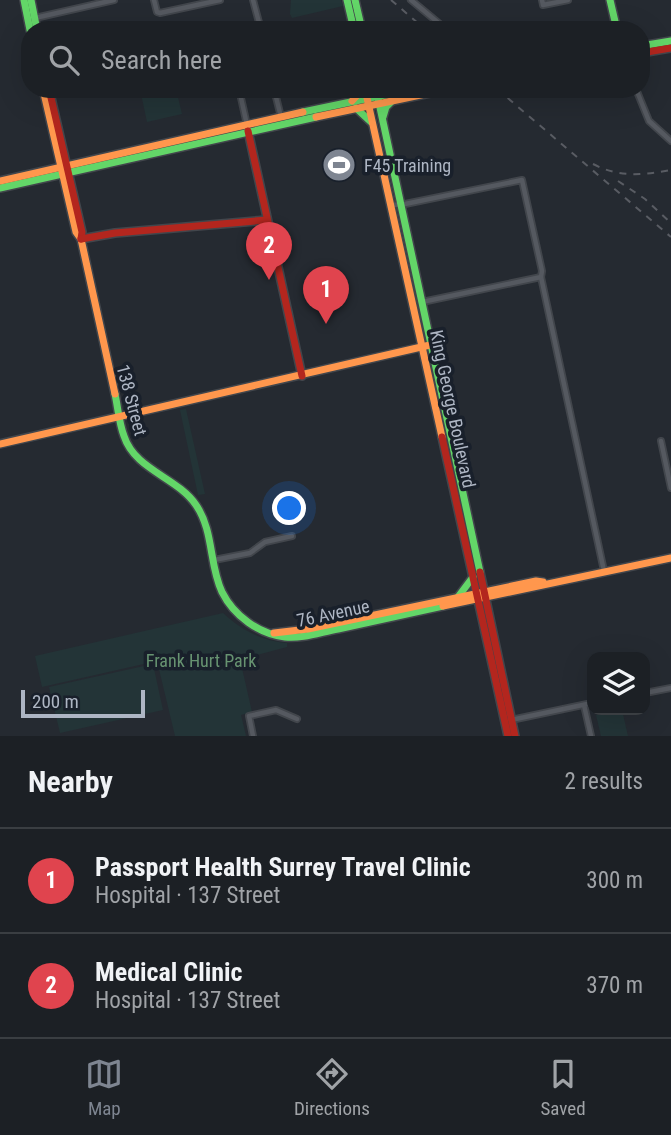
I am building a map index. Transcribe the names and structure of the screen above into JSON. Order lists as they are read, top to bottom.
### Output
{
  "streets": {
    "main road": ["138 Street", "King George Boulevard", "76 Avenue"]
  },
  "crossings": [
    ["138 Street", "76 Avenue"],
    ["King George Boulevard", "76 Avenue"]
  ],
  "parks": ["Frank Hurt Park"],
  "places": {
    "sports": ["F45 Training"]
  },
  "scale_bar": "200 m",
  "page": {
    "search": "Search here",
    "pins": ["2", "1"],
    "scale": "200 m",
    "heading": ["Nearby", "2 results"],
    "list": [
      {
        "mark": "1",
        "name": "Passport Health Surrey Travel Clinic",
        "note": "Hospital · 137 Street",
        "value": "300 m"
      },
      {
        "mark": "2",
        "name": "Medical Clinic",
        "note": "Hospital · 137 Street",
        "value": "370 m"
      }
    ],
    "nav": ["Map", "Directions", "Saved"]
  }
}
